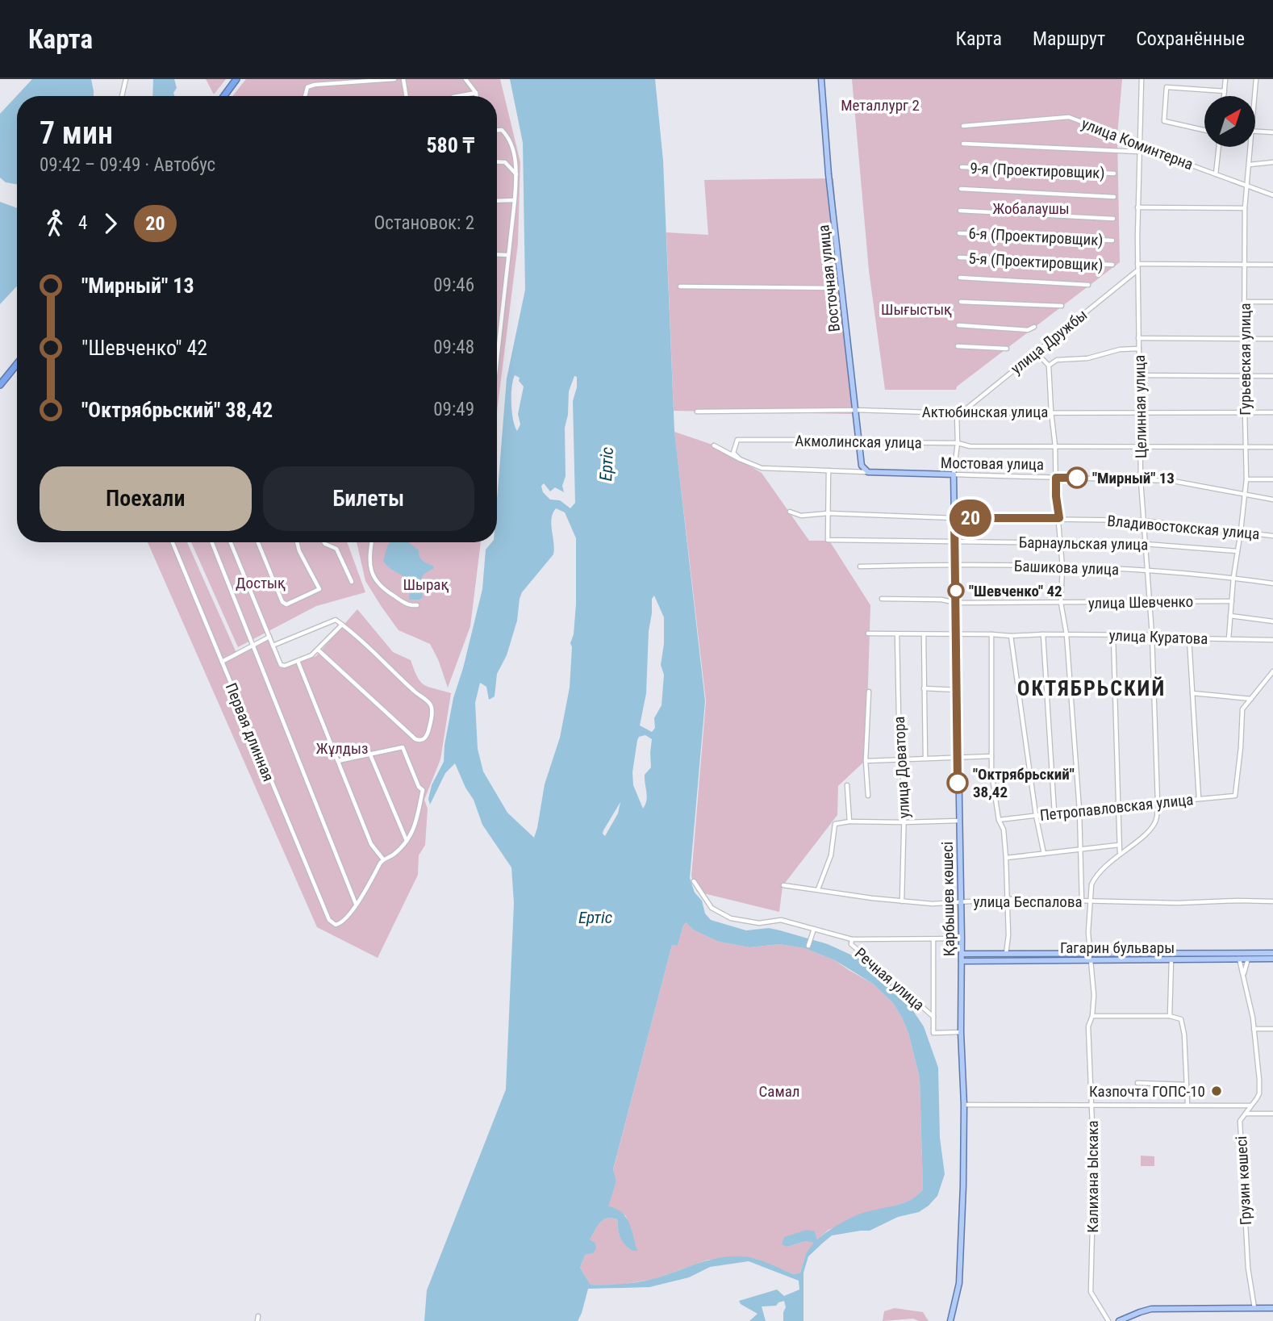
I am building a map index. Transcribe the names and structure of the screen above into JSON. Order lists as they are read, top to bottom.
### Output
{
  "streets": {
    "main road": [
      "Восточная улица",
      "Мостовая улица",
      "Қарбышев көшесі",
      "Гагарин бульвары"
    ],
    "street": [
      "улица Коминтерна",
      "9-я (Проектировщик)",
      "6-я (Проектировщик)",
      "5-я (Проектировщик)",
      "улица Дружбы",
      "Гурьевская улица",
      "Целинная улица",
      "Актюбинская улица",
      "Акмолинская улица",
      "Владивостокская улица",
      "Барнаульская улица",
      "Башикова улица",
      "улица Шевченко",
      "улица Куратова",
      "Первая длинная",
      "улица Доватора",
      "Петропавловская улица",
      "улица Беспалова",
      "Речная улица",
      "Калихана Ыскака",
      "Грузин көшесі"
    ]
  },
  "crossings": [
    ["улица Коминтерна", "Гурьевская улица"],
    ["улица Коминтерна", "Целинная улица"],
    ["Восточная улица", "Актюбинская улица"],
    ["Восточная улица", "Акмолинская улица"],
    ["Восточная улица", "Мостовая улица"],
    ["улица Дружбы", "Целинная улица"],
    ["улица Дружбы", "Актюбинская улица"],
    ["Гурьевская улица", "Актюбинская улица"],
    ["Гурьевская улица", "Акмолинская улица"],
    ["Гурьевская улица", "Мостовая улица"],
    ["Гурьевская улица", "Владивостокская улица"],
    ["Гурьевская улица", "Барнаульская улица"],
    ["Гурьевская улица", "Башикова улица"],
    ["Гурьевская улица", "улица Шевченко"],
    ["Гурьевская улица", "улица Куратова"],
    ["Целинная улица", "Актюбинская улица"],
    ["Целинная улица", "Акмолинская улица"],
    ["Целинная улица", "Мостовая улица"],
    ["Целинная улица", "Владивостокская улица"],
    ["Целинная улица", "Барнаульская улица"],
    ["Целинная улица", "Башикова улица"],
    ["Целинная улица", "улица Шевченко"],
    ["Целинная улица", "улица Куратова"],
    ["Целинная улица", "Петропавловская улица"],
    ["Целинная улица", "улица Беспалова"],
    ["Целинная улица", "Гагарин бульвары"],
    ["Акмолинская улица", "Мостовая улица"],
    ["Мостовая улица", "Қарбышев көшесі"],
    ["Владивостокская улица", "Барнаульская улица"],
    ["Владивостокская улица", "Қарбышев көшесі"],
    ["Барнаульская улица", "Қарбышев көшесі"],
    ["Башикова улица", "Қарбышев көшесі"],
    ["улица Шевченко", "Қарбышев көшесі"],
    ["улица Куратова", "улица Доватора"],
    ["улица Куратова", "Қарбышев көшесі"],
    ["улица Доватора", "улица Беспалова"],
    ["Қарбышев көшесі", "улица Беспалова"],
    ["Қарбышев көшесі", "Гагарин бульвары"],
    ["Қарбышев көшесі", "Речная улица"],
    ["Гагарин бульвары", "Калихана Ыскака"],
    ["Гагарин бульвары", "Грузин көшесі"]
  ],
  "districts": ["ОКТЯБРЬСКИЙ"],
  "water": ["Ертіс"],
  "parks": [
    "Металлург 2",
    "Жобалаушы",
    "Шығыстық",
    "Достық",
    "Шырақ",
    "Жұлдыз",
    "Самал"
  ],
  "places": [
    "\"Мирный\" 13",
    "\"Шевченко\" 42",
    "\"Октрябрьский\" 38,42",
    "Казпочта ГОПС-10"
  ],
  "lines": ["bus line 20"],
  "north": "top right",
  "page": {
    "header": "Карта",
    "nav": ["Карта", "Маршрут", "Сохранённые"],
    "on_map": "20",
    "heading": ["7 мин", "09:42 – 09:49 · Автобус", "580 ₸"],
    "legs": ["4", "20", "Остановок: 2"],
    "list": [
      {
        "name": "\"Мирный\" 13",
        "value": "09:46"
      },
      {
        "name": "\"Шевченко\" 42",
        "value": "09:48"
      },
      {
        "name": "\"Октрябрьский\" 38,42",
        "value": "09:49"
      }
    ],
    "buttons": ["Поехали", "Билеты"]
  }
}
